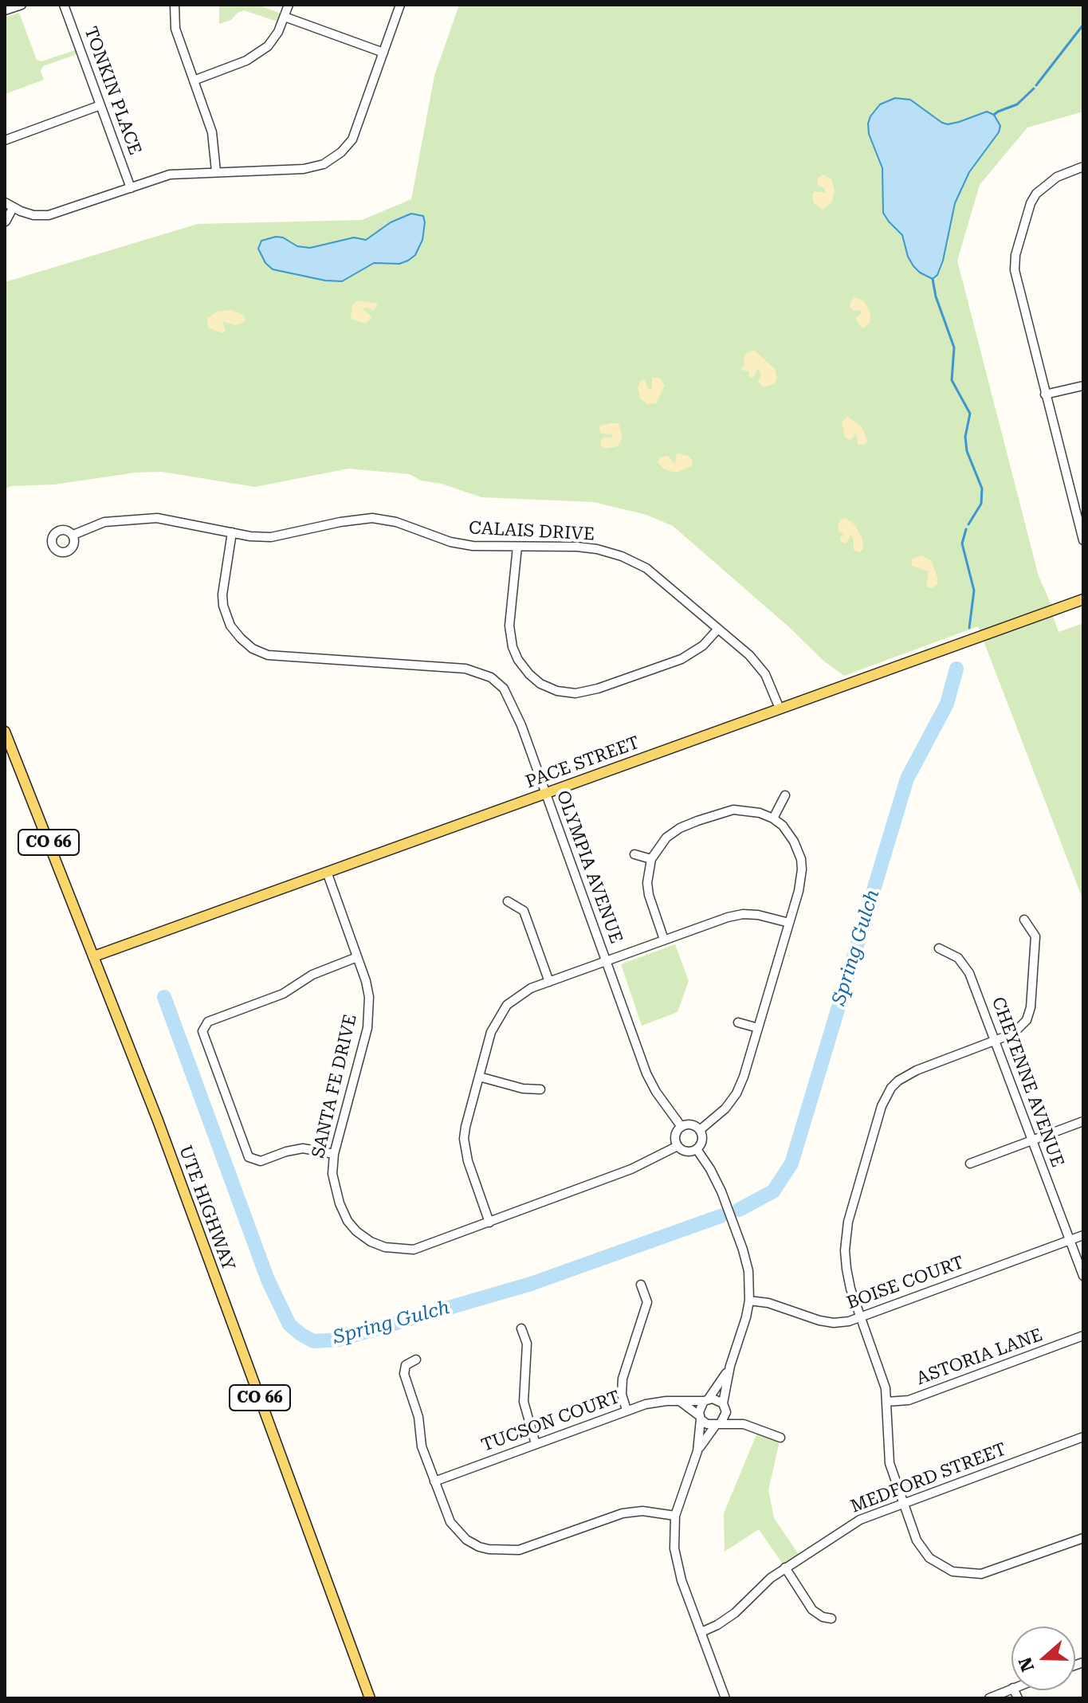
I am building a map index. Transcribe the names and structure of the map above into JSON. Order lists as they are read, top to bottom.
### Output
{
  "streets": {
    "main road": ["PACE STREET", "CO 66", "UTE HIGHWAY"],
    "street": [
      "TONKIN PLACE",
      "CALAIS DRIVE",
      "OLYMPIA AVENUE",
      "CHEYENNE AVENUE",
      "SANTA FE DRIVE",
      "BOISE COURT",
      "ASTORIA LANE",
      "TUCSON COURT",
      "MEDFORD STREET"
    ]
  },
  "crossings": [
    ["CALAIS DRIVE", "PACE STREET"],
    ["CALAIS DRIVE", "OLYMPIA AVENUE"],
    ["PACE STREET", "OLYMPIA AVENUE"],
    ["PACE STREET", "SANTA FE DRIVE"],
    ["PACE STREET", "UTE HIGHWAY"],
    ["OLYMPIA AVENUE", "SANTA FE DRIVE"],
    ["CHEYENNE AVENUE", "BOISE COURT"]
  ],
  "water": ["Spring Gulch"],
  "north": "left"
}
